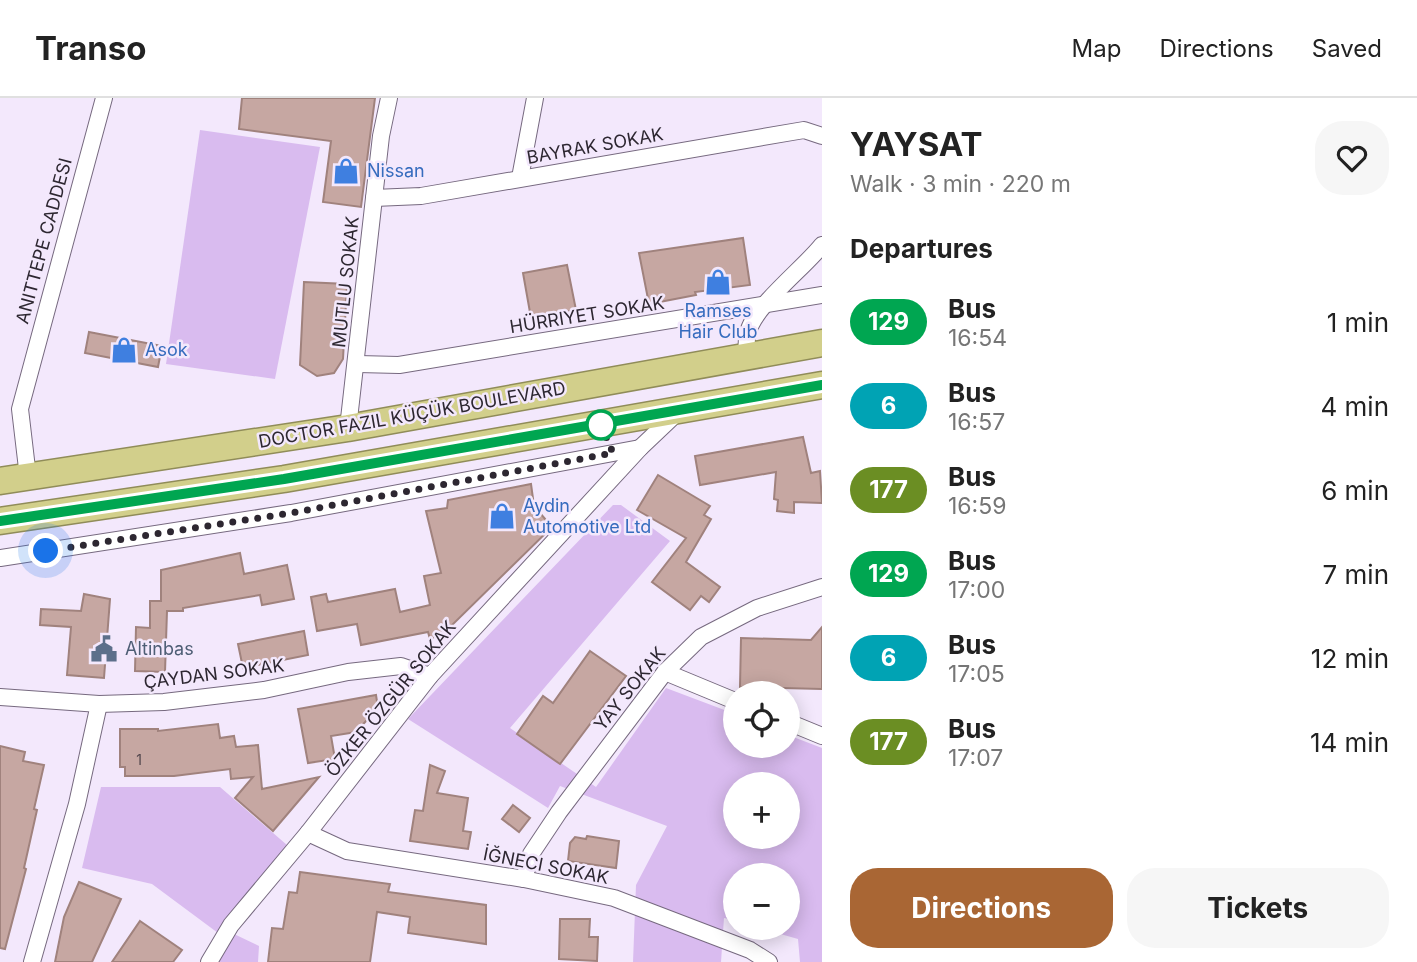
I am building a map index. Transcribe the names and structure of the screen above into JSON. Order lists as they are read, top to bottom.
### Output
{
  "streets": {
    "street": [
      "BAYRAK SOKAK",
      "MUTLU SOKAK",
      "HÜRRIYET SOKAK",
      "ÇAYDAN SOKAK",
      "YAY SOKAK",
      "ÖZKER ÖZGÜR SOKAK",
      "İĞNECI SOKAK"
    ]
  },
  "crossings": [
    ["BAYRAK SOKAK", "MUTLU SOKAK"],
    ["MUTLU SOKAK", "HÜRRIYET SOKAK"],
    ["ÇAYDAN SOKAK", "ÖZKER ÖZGÜR SOKAK"],
    ["YAY SOKAK", "İĞNECI SOKAK"],
    ["ÖZKER ÖZGÜR SOKAK", "İĞNECI SOKAK"]
  ],
  "places": {
    "shop": [
      "Nissan",
      "Ramses Hair Club",
      "Asok",
      "Aydin Automotive Ltd"
    ],
    "public building": ["Altinbas"]
  },
  "lines": ["bus line 129"],
  "house_numbers": ["1"],
  "page": {
    "header": "Transo",
    "nav": ["Map", "Directions", "Saved"],
    "heading": [
      ["YAYSAT", "Walk · 3 min · 220 m"],
      "Departures"
    ],
    "list": [
      {
        "mark": "129",
        "name": "Bus",
        "note": "16:54",
        "value": "1 min"
      },
      {
        "mark": "6",
        "name": "Bus",
        "note": "16:57",
        "value": "4 min"
      },
      {
        "mark": "177",
        "name": "Bus",
        "note": "16:59",
        "value": "6 min"
      },
      {
        "mark": "129",
        "name": "Bus",
        "note": "17:00",
        "value": "7 min"
      },
      {
        "mark": "6",
        "name": "Bus",
        "note": "17:05",
        "value": "12 min"
      },
      {
        "mark": "177",
        "name": "Bus",
        "note": "17:07",
        "value": "14 min"
      }
    ],
    "map_buttons": ["+", "−"],
    "buttons": ["Directions", "Tickets"]
  }
}
